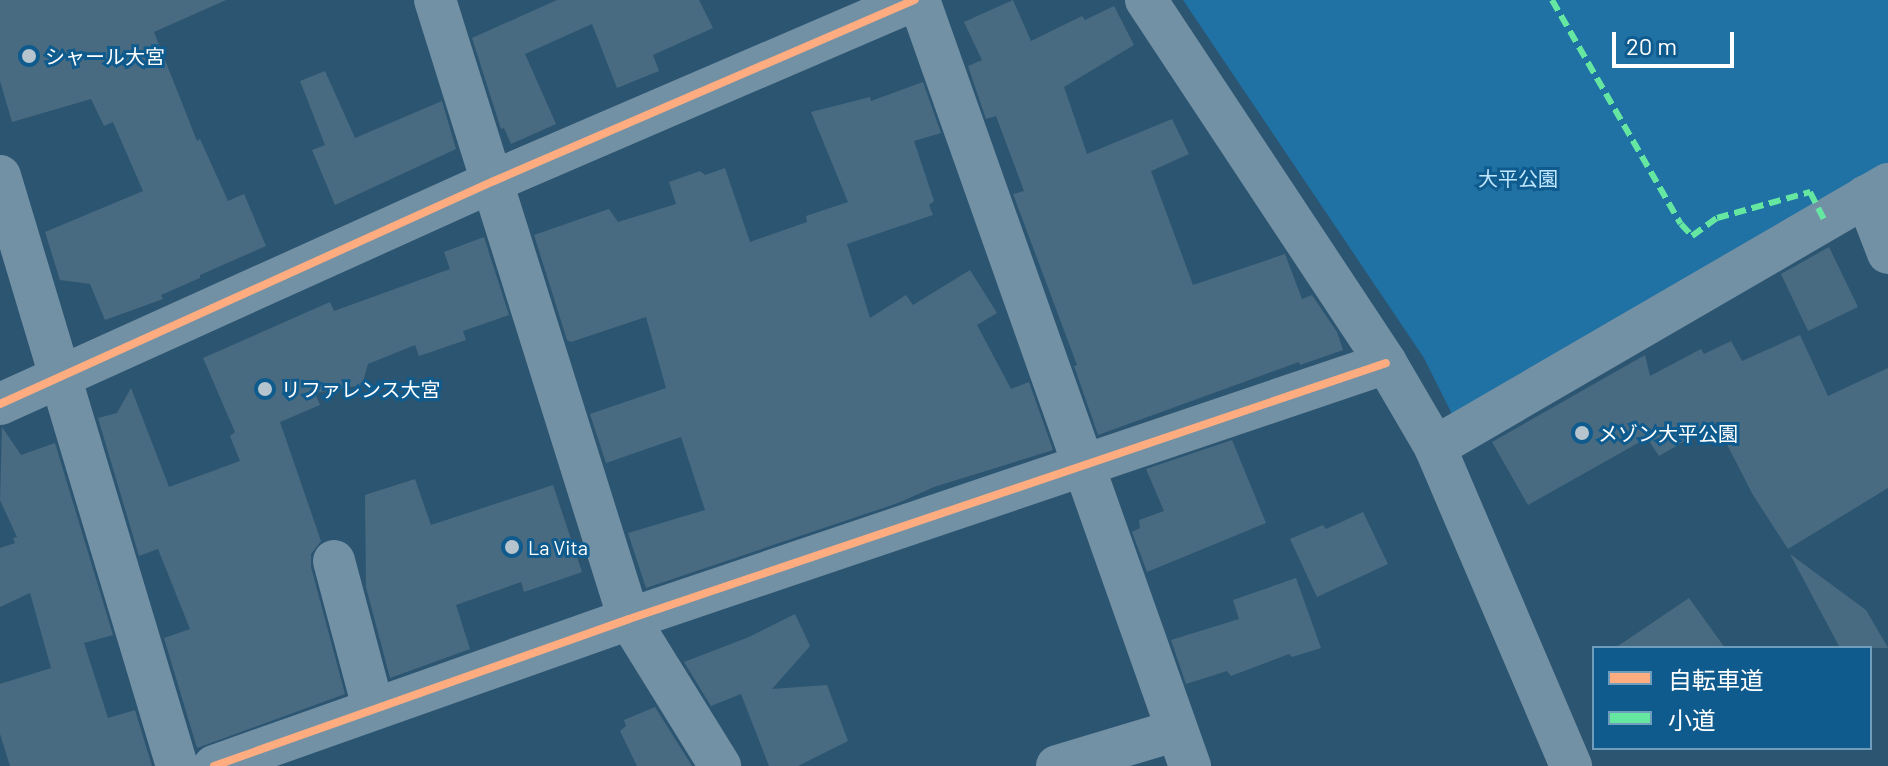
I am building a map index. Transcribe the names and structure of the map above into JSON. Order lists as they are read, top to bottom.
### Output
{
  "parks": ["大平公園"],
  "places": [
    "シャール大宮",
    "リファレンス大宮",
    "メゾン大平公園",
    "La Vita"
  ],
  "legend": ["自転車道", "小道"],
  "scale_bar": "20 m"
}
